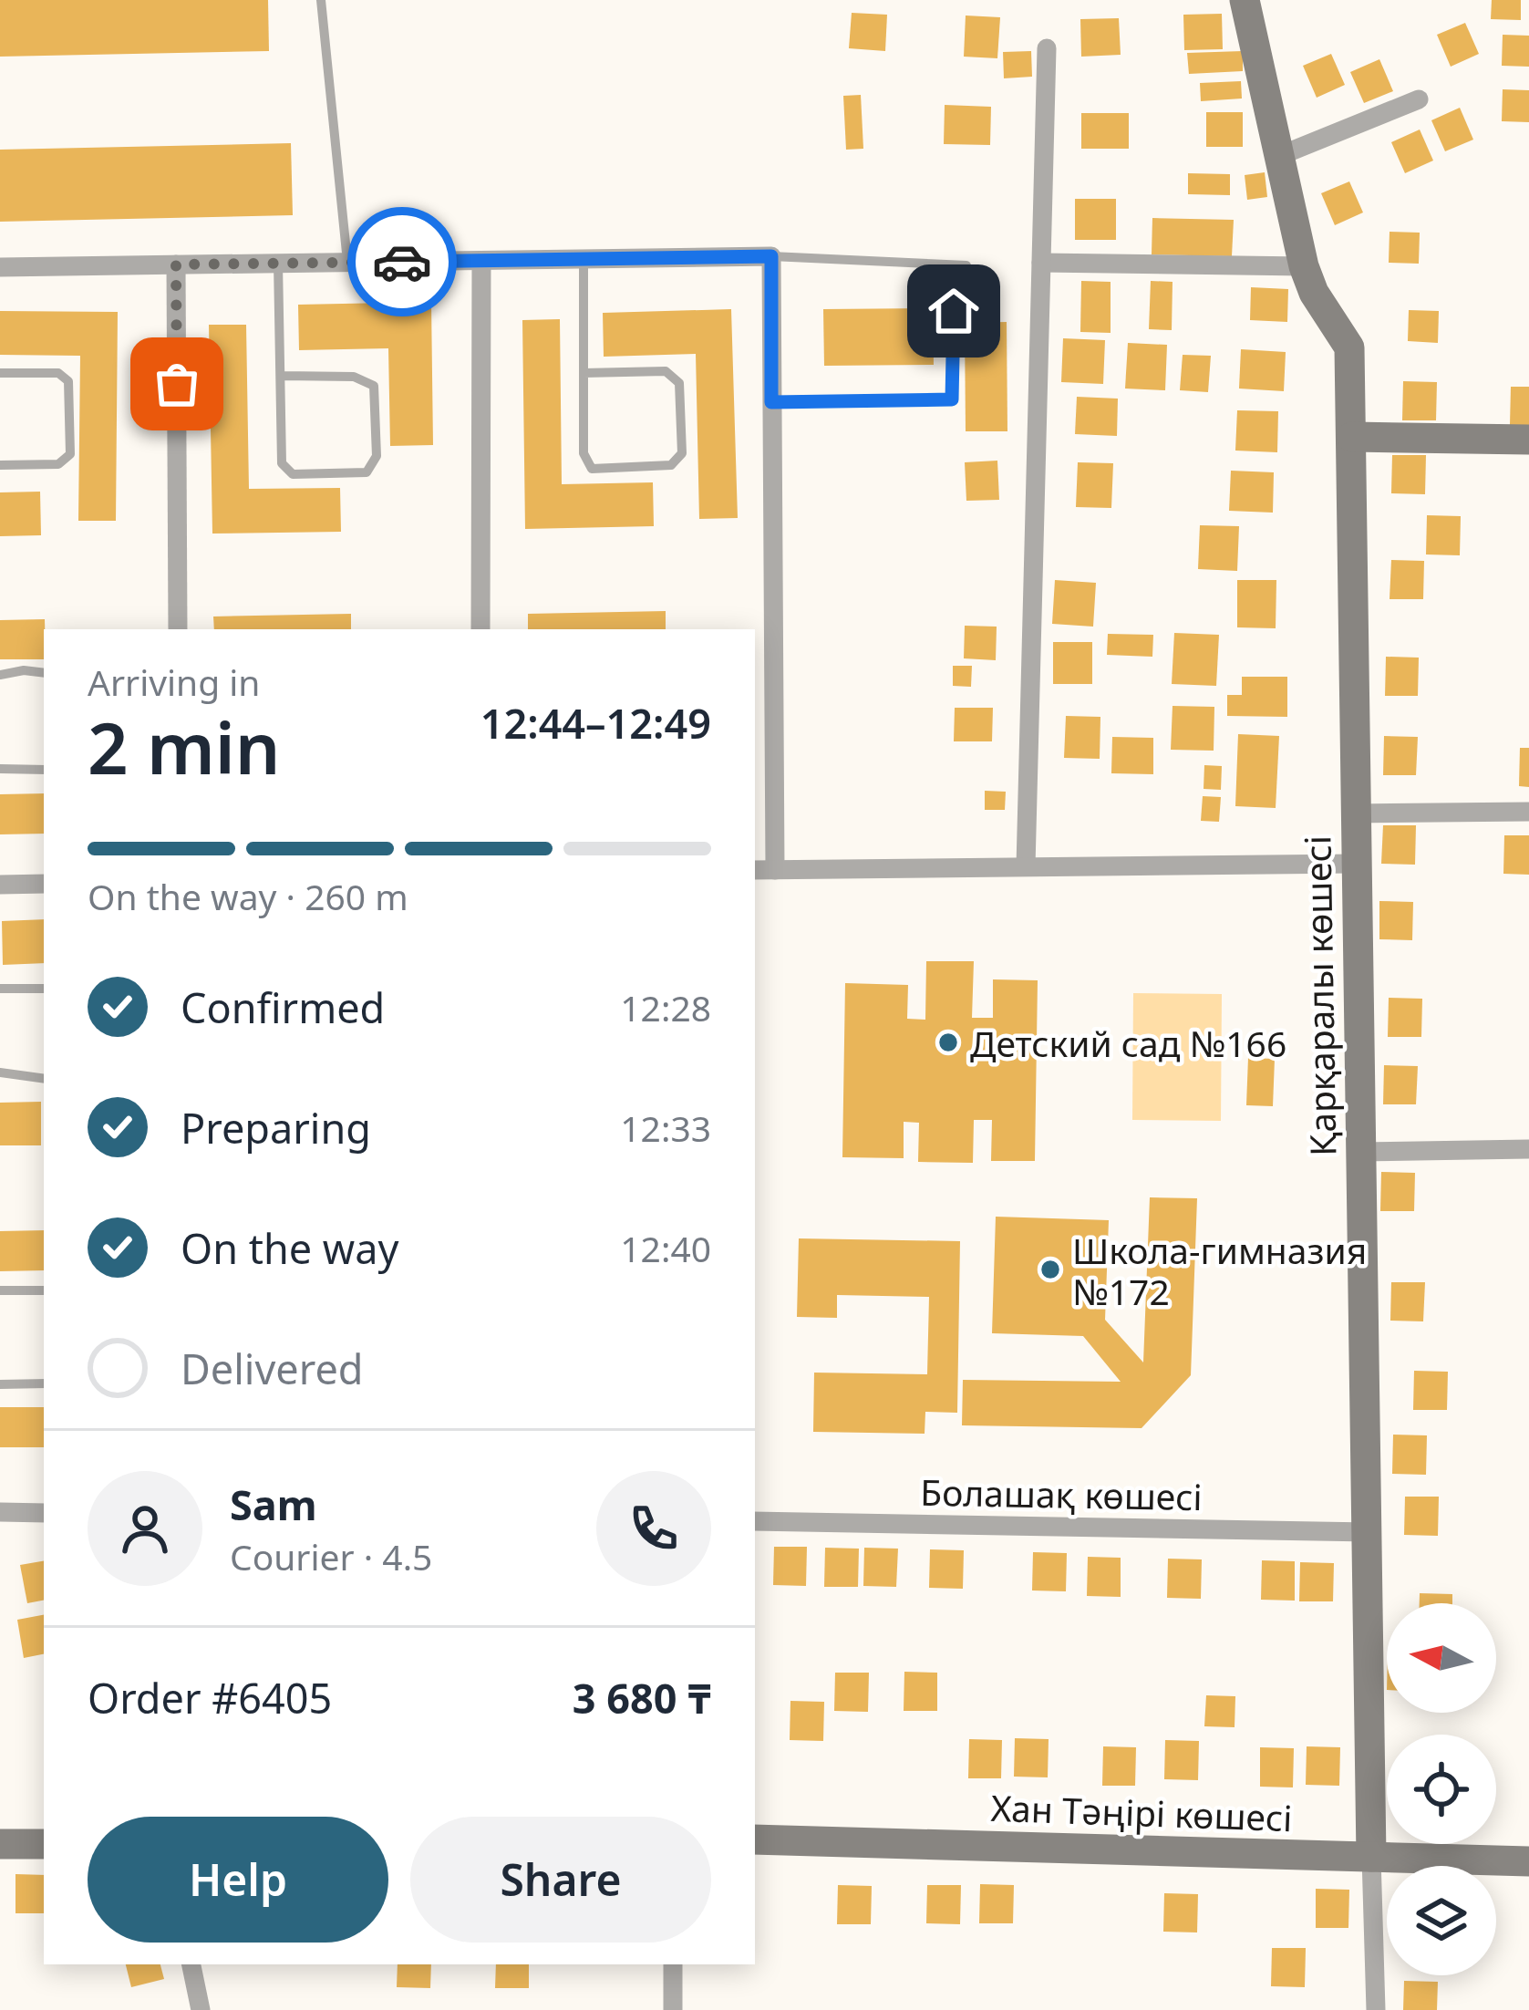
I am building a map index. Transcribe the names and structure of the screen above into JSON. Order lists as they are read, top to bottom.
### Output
{
  "streets": {
    "street": ["Қарқаралы көшесі", "Болашақ көшесі", "Хан Тәңірі көшесі"]
  },
  "crossings": [
    ["Қарқаралы көшесі", "Болашақ көшесі"],
    ["Қарқаралы көшесі", "Хан Тәңірі көшесі"]
  ],
  "places": ["Детский сад №166", "Школа-гимназия №172"],
  "north": "left",
  "page": {
    "heading": ["2 min", "Arriving in", "12:44–12:49"],
    "panel": [
      "Sam",
      "Courier · 4.5",
      "Order #6405",
      "3 680 ₸"
    ],
    "bar": "On the way · 260 m",
    "list": [
      ["Confirmed", "12:28"],
      ["Preparing", "12:33"],
      ["On the way", "12:40"],
      "Delivered"
    ],
    "buttons": ["Help", "Share"]
  }
}
